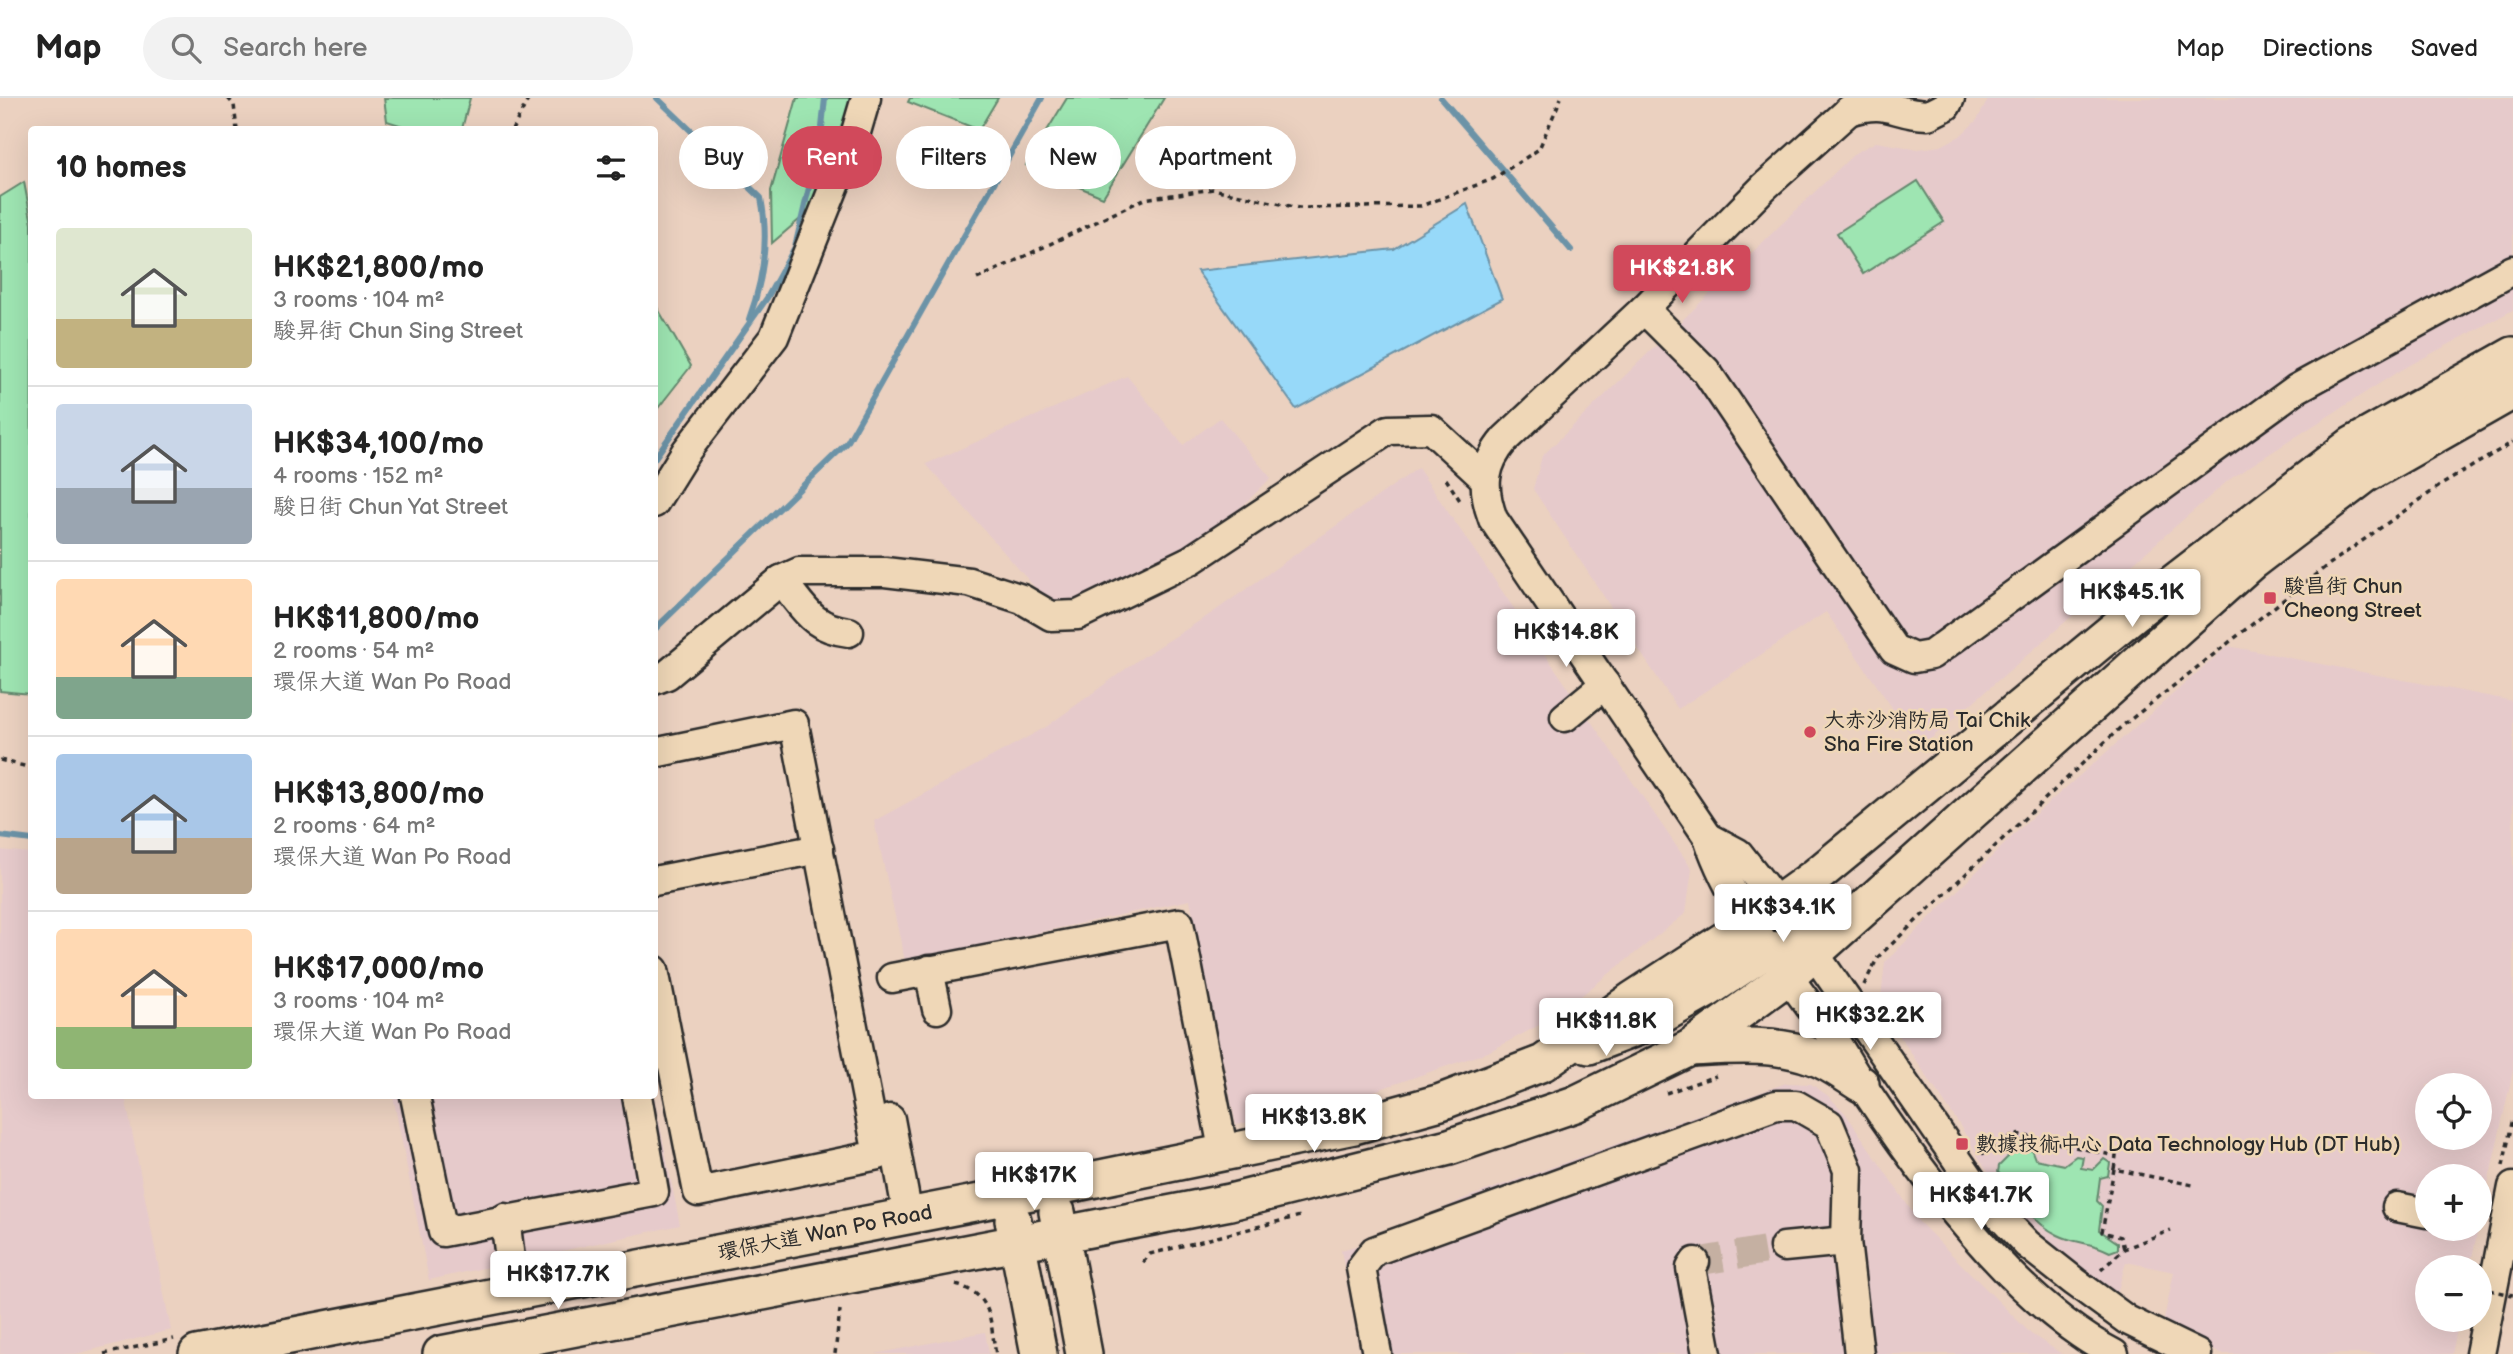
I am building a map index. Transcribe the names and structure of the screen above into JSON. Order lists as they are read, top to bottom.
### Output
{
  "streets": {
    "main road": ["環保大道 Wan Po Road"]
  },
  "places": {
    "transit": ["駿昌街 Chun Cheong Street", "數據技術中心 Data Technology Hub (DT Hub)"],
    "other": ["大赤沙消防局 Tai Chik Sha Fire Station"]
  },
  "page": {
    "header": "Map",
    "search": "Search here",
    "nav": ["Map", "Directions", "Saved"],
    "chip": [
      "Buy",
      "Rent",
      "Filters",
      "New",
      "Apartment"
    ],
    "heading": "10 homes",
    "list": [
      {
        "name": "HK$21,800/mo",
        "note": "3 rooms · 104 m² · 駿昇街 Chun Sing Street"
      },
      {
        "name": "HK$34,100/mo",
        "note": "4 rooms · 152 m² · 駿日街 Chun Yat Street"
      },
      {
        "name": "HK$11,800/mo",
        "note": "2 rooms · 54 m² · 環保大道 Wan Po Road"
      },
      {
        "name": "HK$13,800/mo",
        "note": "2 rooms · 64 m² · 環保大道 Wan Po Road"
      },
      {
        "name": "HK$17,000/mo",
        "note": "3 rooms · 104 m² · 環保大道 Wan Po Road"
      }
    ],
    "price": [
      "HK$21.8K",
      "HK$45.1K",
      "HK$14.8K",
      "HK$34.1K",
      "HK$32.2K",
      "HK$11.8K",
      "HK$13.8K",
      "HK$17K",
      "HK$41.7K",
      "HK$17.7K"
    ],
    "map_buttons": ["+", "−"]
  }
}
